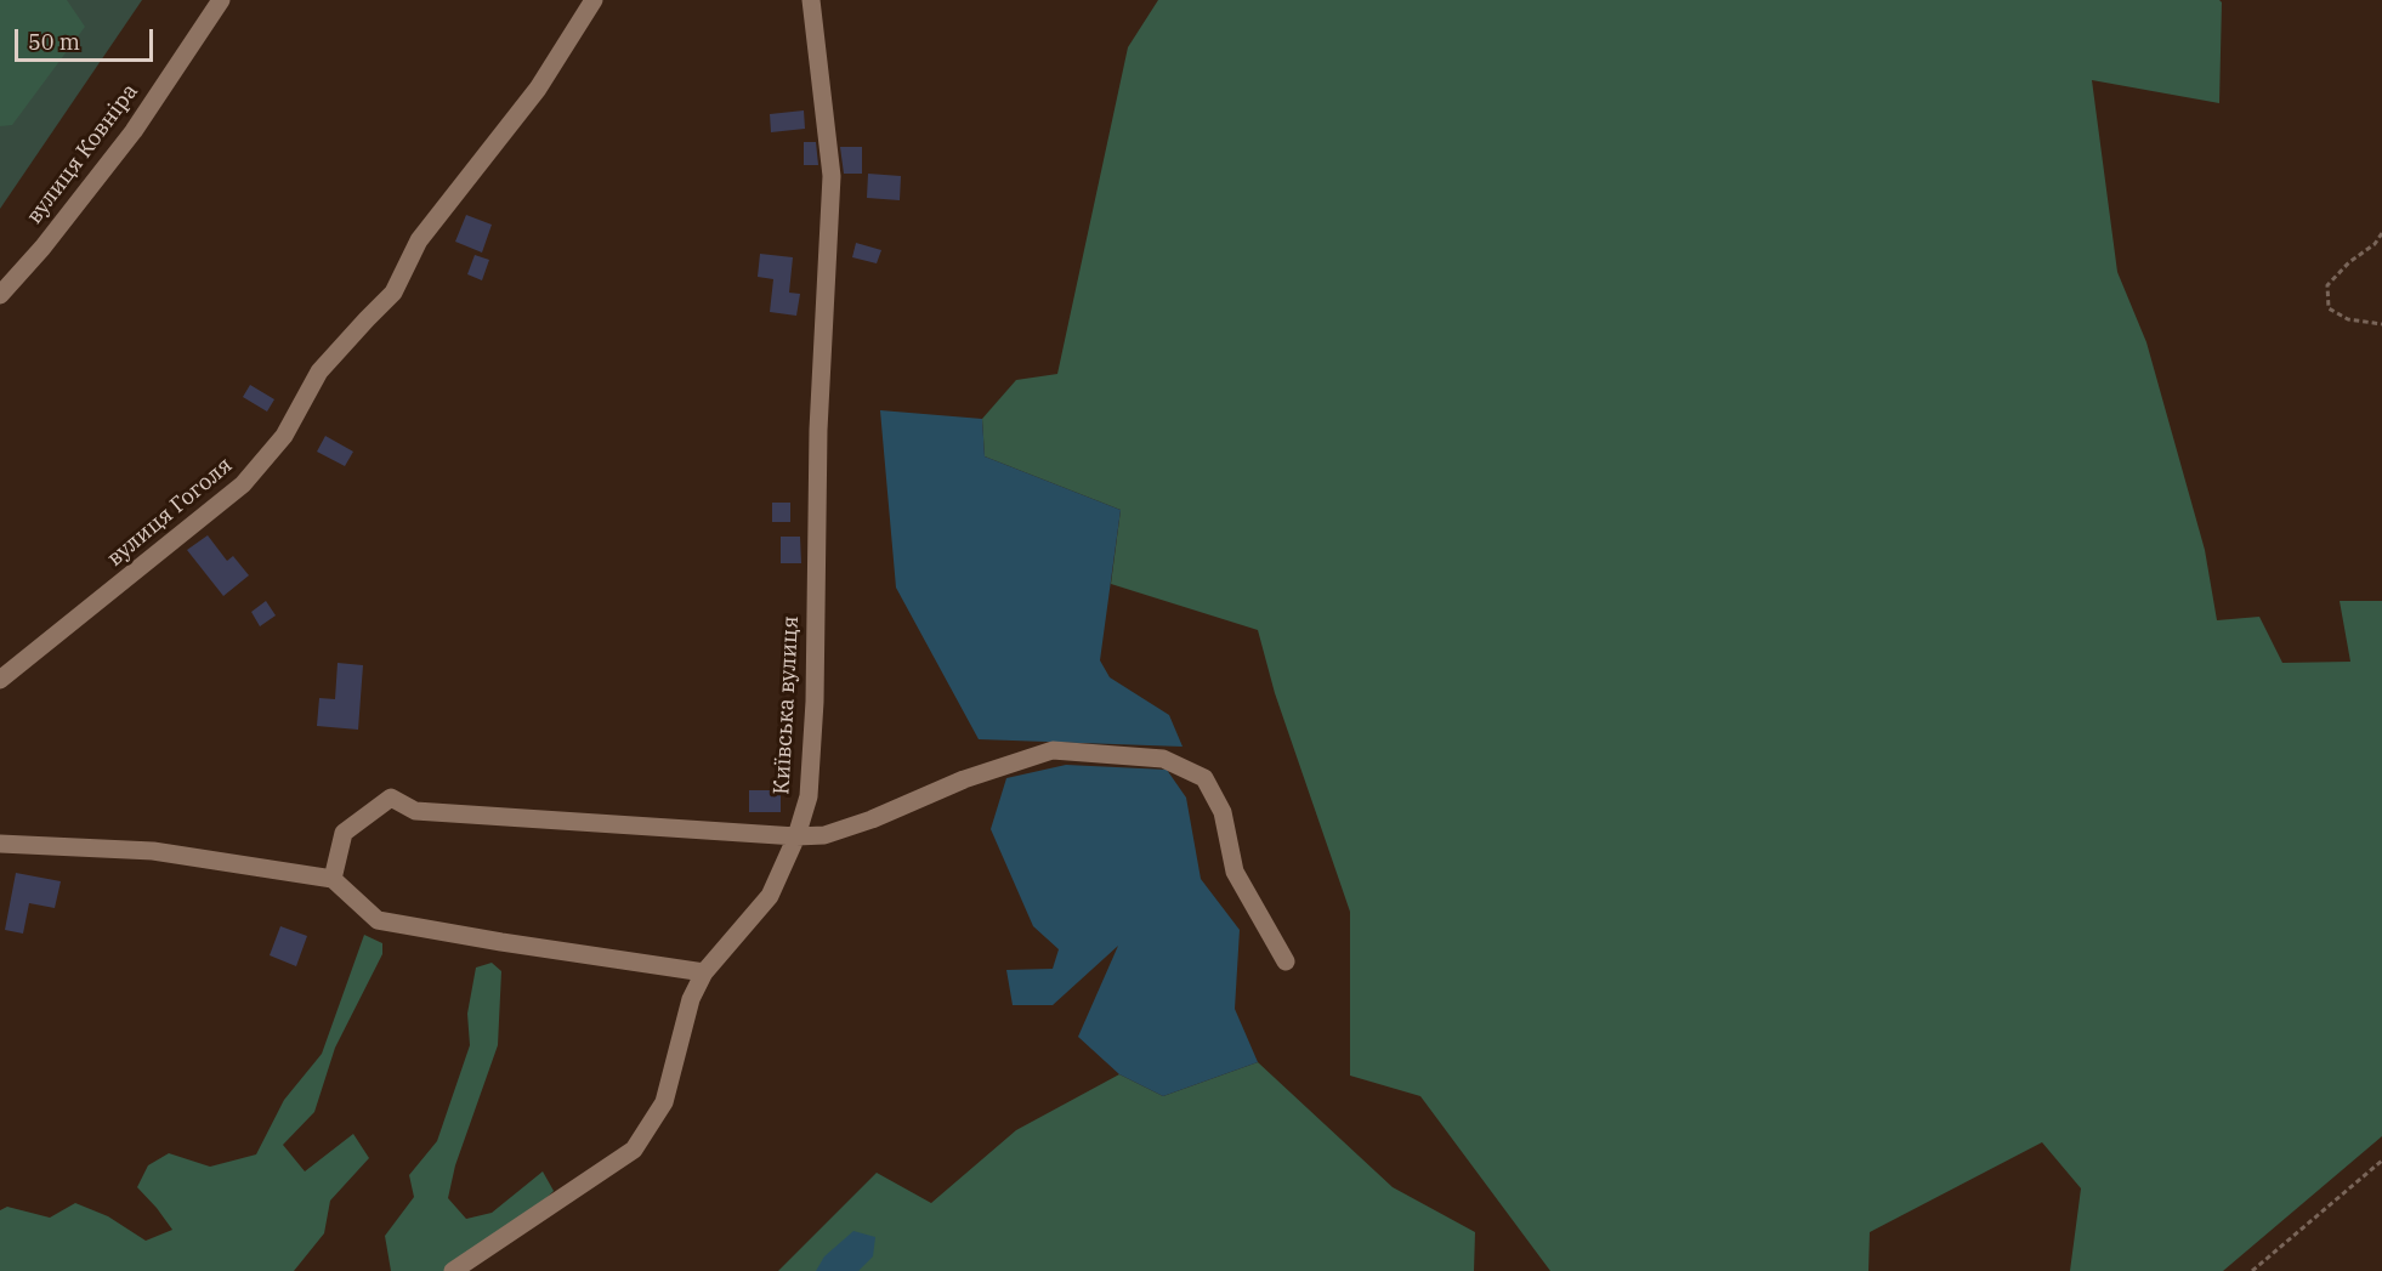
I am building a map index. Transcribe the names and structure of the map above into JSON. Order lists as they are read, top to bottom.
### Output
{
  "streets": {
    "street": ["вулиця Ковніра", "вулиця Гоголя", "Київська вулиця"]
  },
  "scale_bar": "50 m"
}
